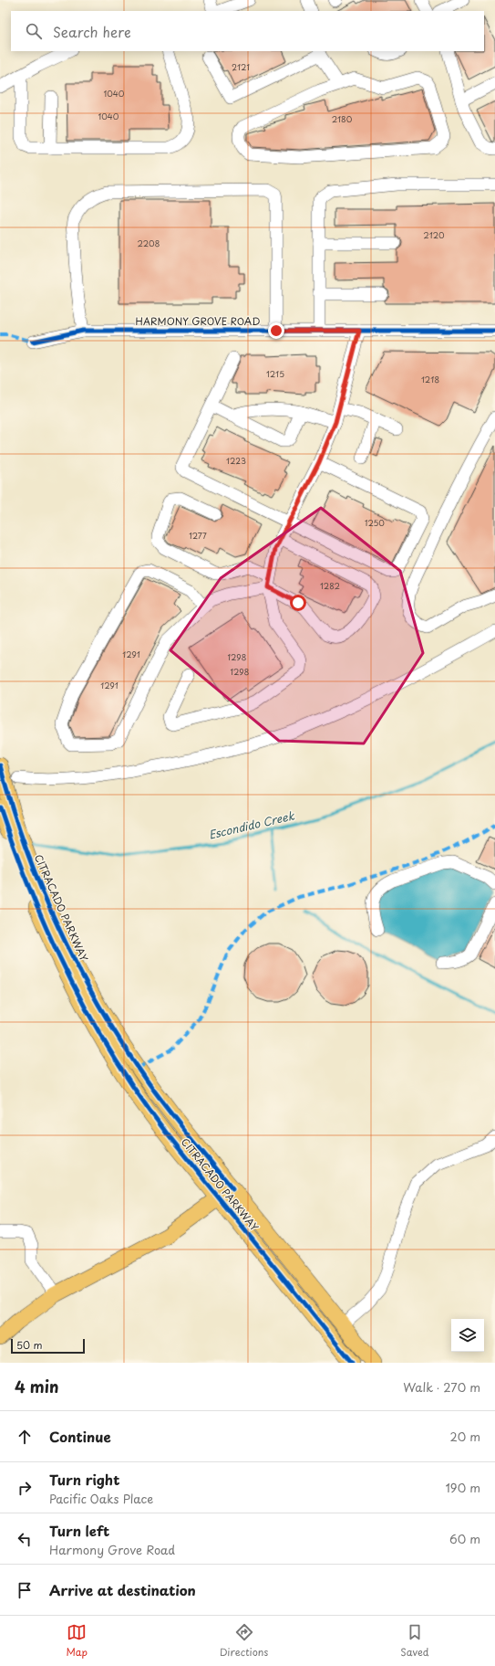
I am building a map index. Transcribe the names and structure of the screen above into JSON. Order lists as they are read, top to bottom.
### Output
{
  "streets": {
    "main road": ["CITRACADO PARKWAY"],
    "street": ["HARMONY GROVE ROAD"]
  },
  "water": ["Escondido Creek"],
  "house_numbers": [
    "2121",
    "1040",
    "1040",
    "2180",
    "2120",
    "2208",
    "1215",
    "1218",
    "1223",
    "1250",
    "1277",
    "1282",
    "1291",
    "1298",
    "1298",
    "1291"
  ],
  "scale_bar": "50 m",
  "page": {
    "search": "Search here",
    "scale": "50 m",
    "heading": ["4 min", "Walk · 270 m"],
    "list": [
      ["Continue", "20 m"],
      ["Turn right", "Pacific Oaks Place", "190 m"],
      ["Turn left", "Harmony Grove Road", "60 m"],
      "Arrive at destination"
    ],
    "nav": ["Map", "Directions", "Saved"]
  }
}
